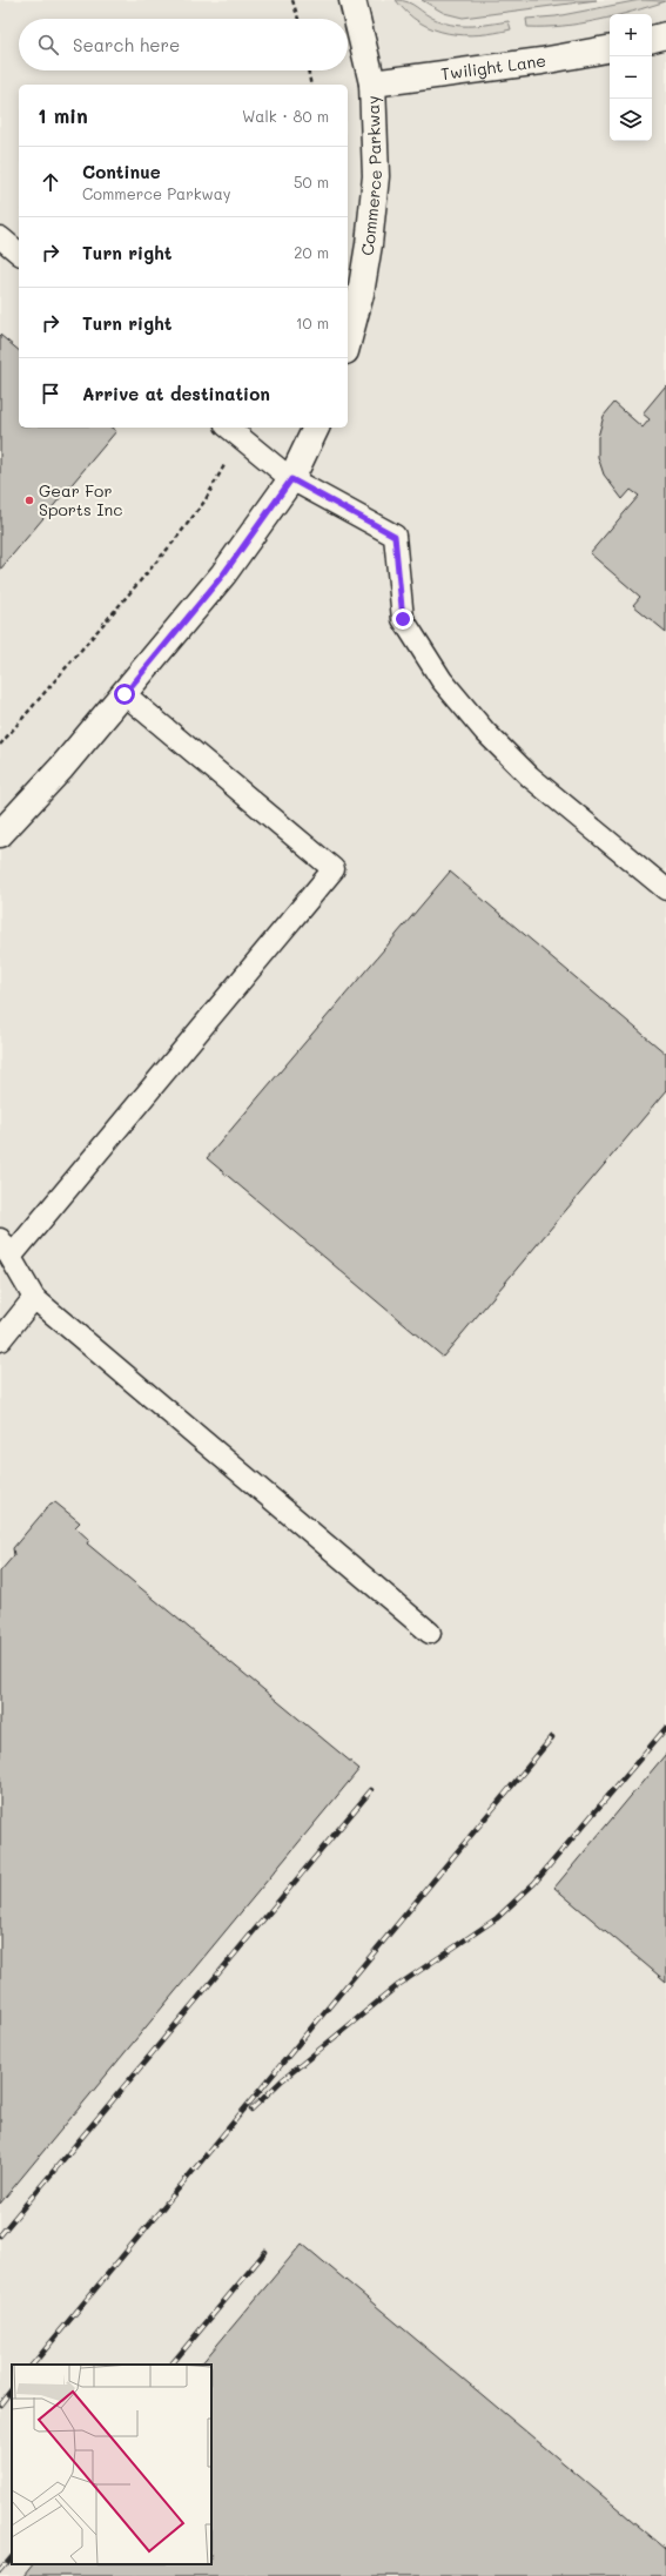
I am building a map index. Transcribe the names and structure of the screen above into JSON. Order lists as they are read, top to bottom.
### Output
{
  "streets": {
    "street": ["Twilight Lane", "Commerce Parkway"]
  },
  "crossings": [
    ["Twilight Lane", "Commerce Parkway"]
  ],
  "places": ["Gear For Sports Inc"],
  "page": {
    "map_buttons": ["+", "−"],
    "search": "Search here",
    "heading": ["1 min", "Walk · 80 m"],
    "list": [
      ["Continue", "Commerce Parkway", "50 m"],
      ["Turn right", "20 m"],
      ["Turn right", "10 m"],
      "Arrive at destination"
    ]
  }
}
